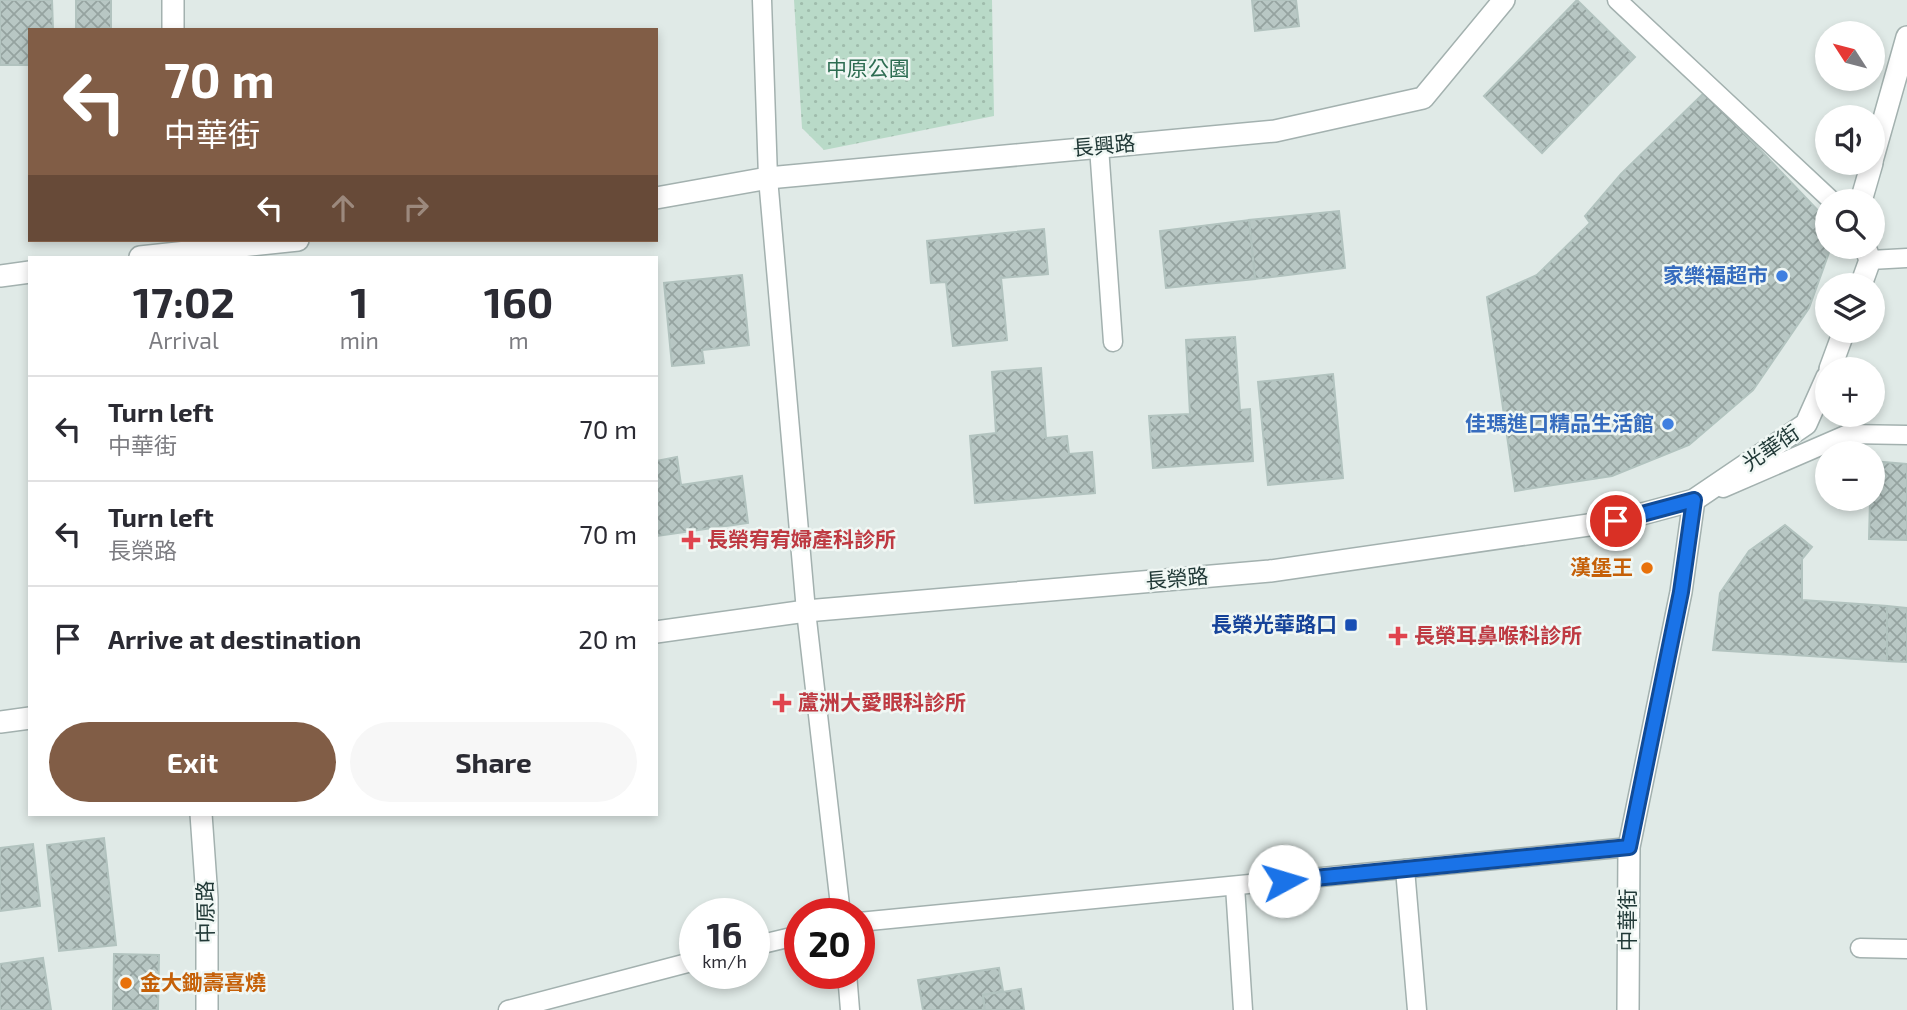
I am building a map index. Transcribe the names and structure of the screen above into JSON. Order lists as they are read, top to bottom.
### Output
{
  "streets": {
    "street": [
      "長興路",
      "光華街",
      "長榮路",
      "中原路",
      "中華街"
    ]
  },
  "crossings": [
    ["光華街", "長榮路"],
    ["光華街", "中華街"],
    ["長榮路", "中華街"]
  ],
  "parks": ["中原公園"],
  "places": {
    "other": [
      "家樂福超市",
      "佳瑪進口精品生活館",
      "漢堡王",
      "金大鋤壽喜燒"
    ],
    "health": ["長榮宥宥婦產科診所", "長榮耳鼻喉科診所", "蘆洲大愛眼科診所"],
    "transit": ["長榮光華路口"]
  },
  "north": "top left",
  "page": {
    "map_buttons": ["+", "−"],
    "turn": ["70 m", "中華街"],
    "eta": [
      "17:02",
      "Arrival",
      "1",
      "min",
      "160",
      "m"
    ],
    "list": [
      {
        "name": "Turn left",
        "note": "中華街",
        "value": "70 m"
      },
      {
        "name": "Turn left",
        "note": "長榮路",
        "value": "70 m"
      },
      {
        "name": "Arrive at destination",
        "value": "20 m"
      }
    ],
    "buttons": ["Exit", "Share"],
    "speed": "16 km/h",
    "limit": "20"
  }
}
